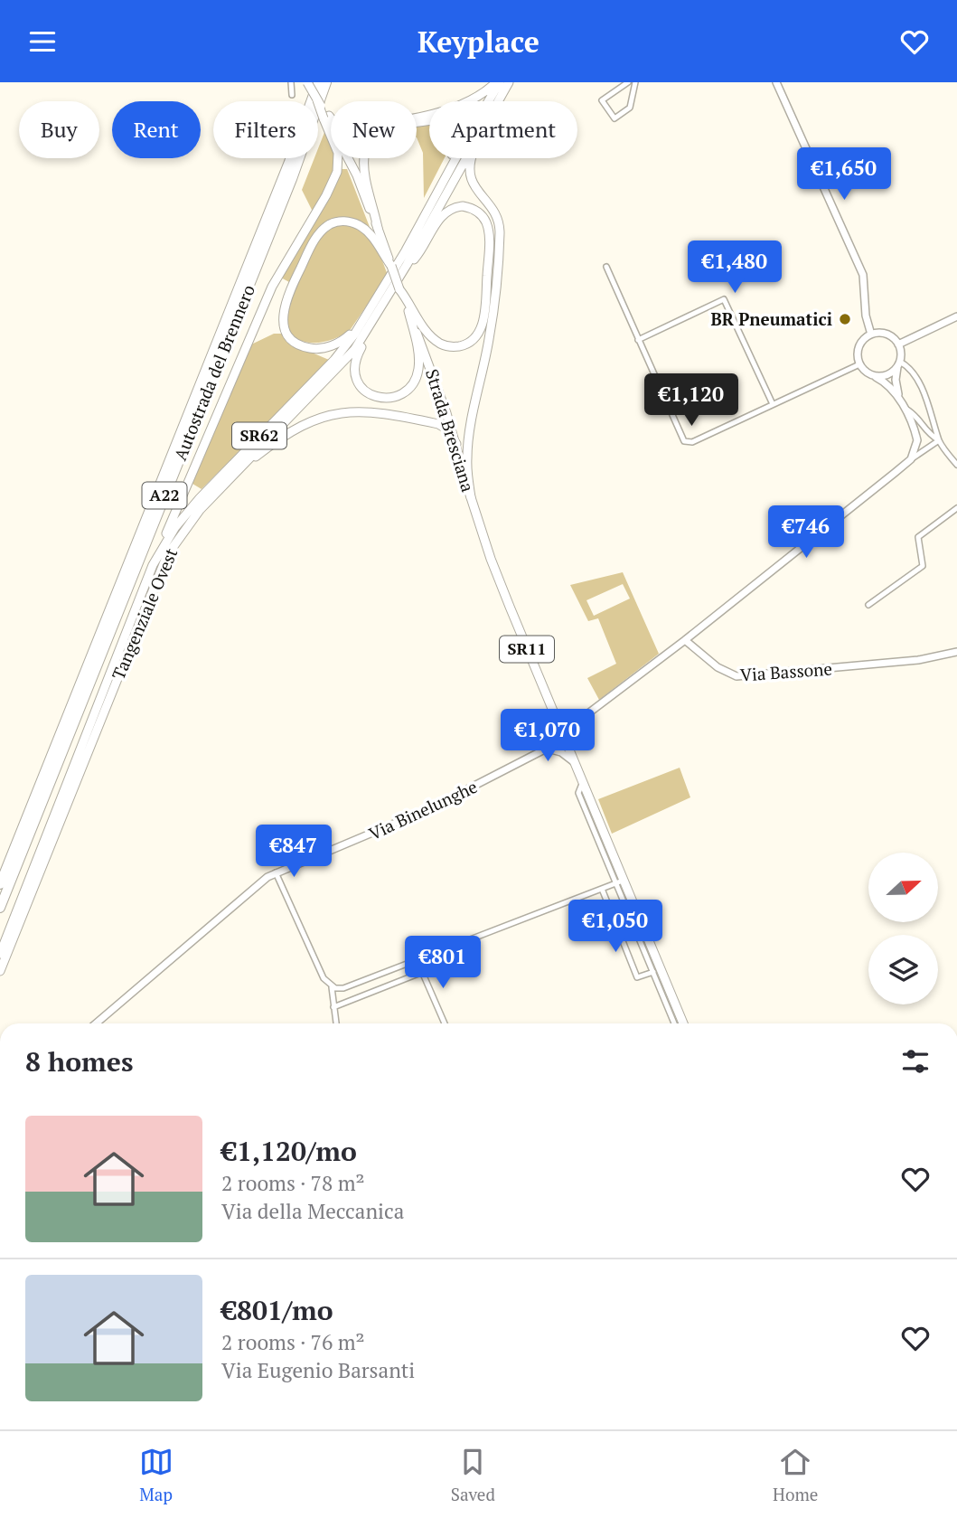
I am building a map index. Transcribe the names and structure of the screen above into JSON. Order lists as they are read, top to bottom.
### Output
{
  "streets": {
    "highway": ["Autostrada del Brennero", "A22"],
    "main road": [
      "Strada Bresciana",
      "SR62",
      "Tangenziale Ovest",
      "SR11"
    ],
    "street": ["Via Bassone", "Via Binelunghe"]
  },
  "crossings": [
    ["Strada Bresciana", "Via Binelunghe"]
  ],
  "places": ["BR Pneumatici"],
  "north": "right",
  "page": {
    "header": "Keyplace",
    "chip": [
      "Buy",
      "Rent",
      "Filters",
      "New",
      "Apartment"
    ],
    "price": [
      "€1,650",
      "€1,480",
      "€1,120",
      "€746",
      "€1,070",
      "€847",
      "€1,050",
      "€801"
    ],
    "heading": "8 homes",
    "list": [
      {
        "name": "€1,120/mo",
        "note": "2 rooms · 78 m² · Via della Meccanica"
      },
      {
        "name": "€801/mo",
        "note": "2 rooms · 76 m² · Via Eugenio Barsanti"
      }
    ],
    "tabs": ["Map", "Saved", "Home"]
  }
}
